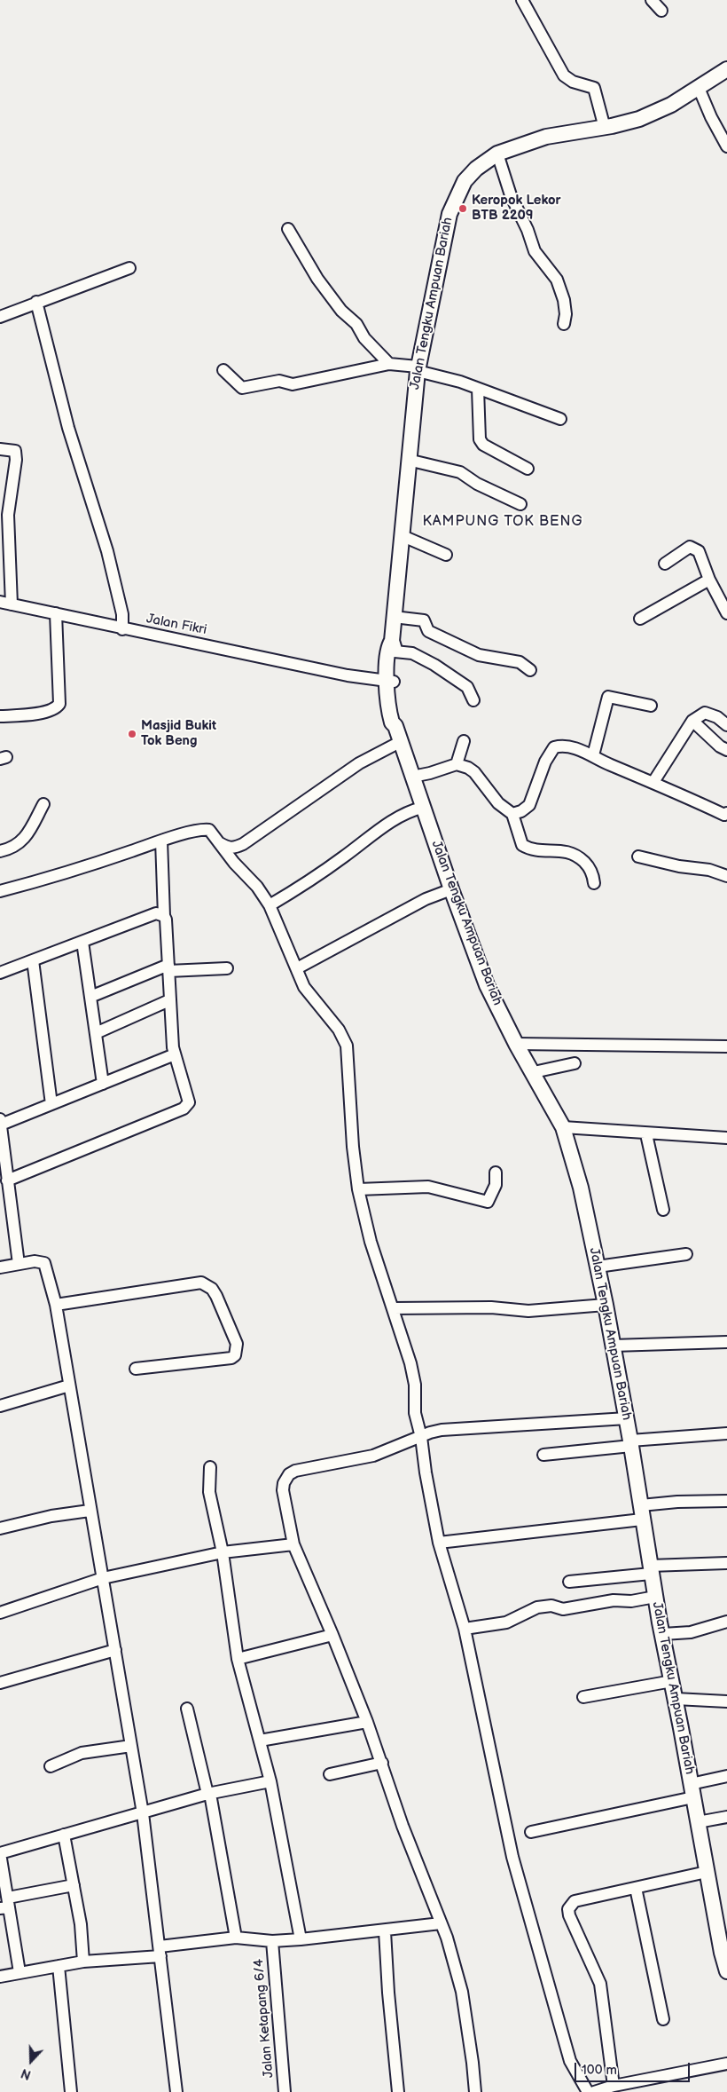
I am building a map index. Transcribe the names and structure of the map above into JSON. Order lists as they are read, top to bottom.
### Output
{
  "streets": {
    "main road": ["Jalan Tengku Ampuan Bariah"],
    "street": ["Jalan Fikri", "Jalan Ketapang 6/4"]
  },
  "crossings": [
    ["Jalan Tengku Ampuan Bariah", "Jalan Fikri"]
  ],
  "districts": ["KAMPUNG TOK BENG"],
  "places": ["Keropok Lekor BTB 2209", "Masjid Bukit Tok Beng"],
  "scale_bar": "100 m",
  "north": "bottom"
}
